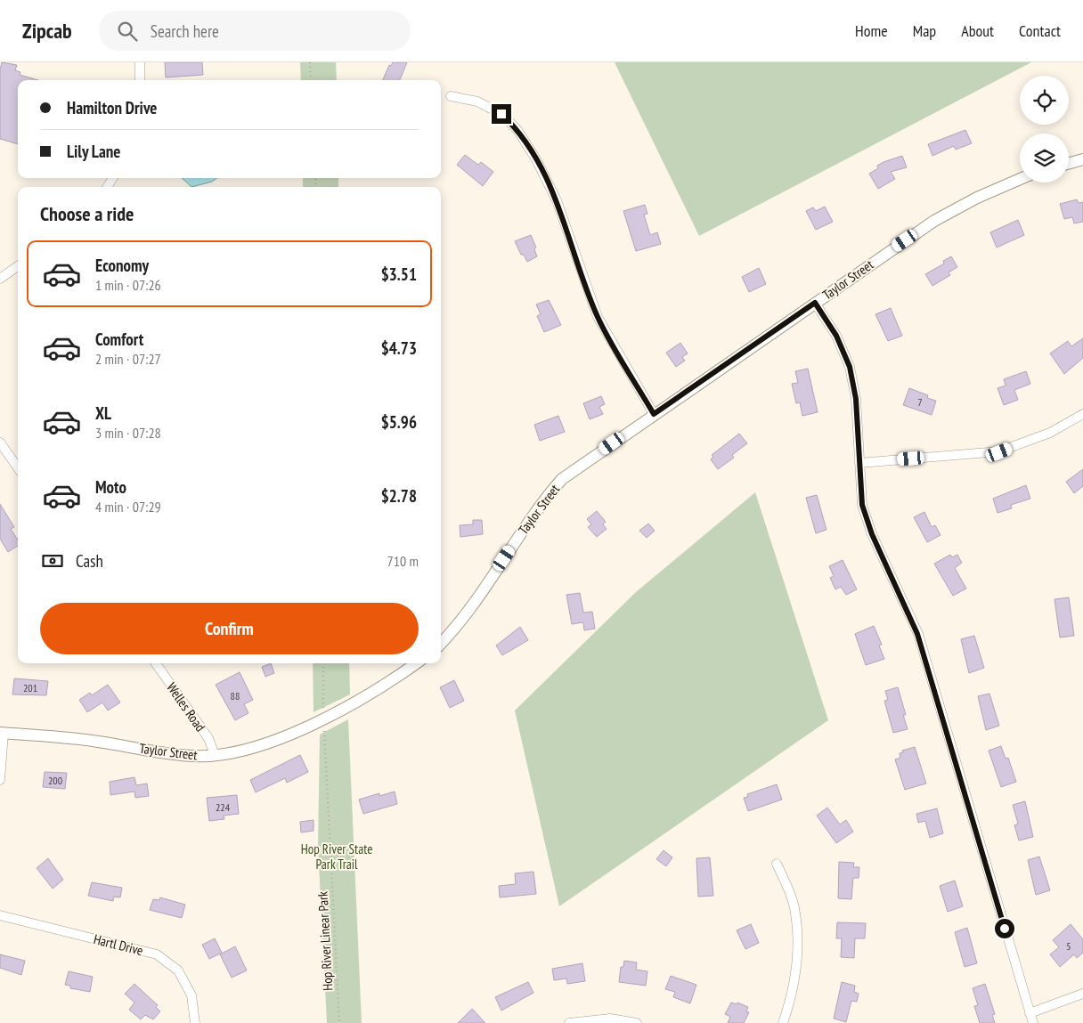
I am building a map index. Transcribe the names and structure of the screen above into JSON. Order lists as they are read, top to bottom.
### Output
{
  "streets": {
    "street": ["Taylor Street", "Welles Road", "Hartl Drive"],
    "path": ["Hop River Linear Park"]
  },
  "crossings": [
    ["Taylor Street", "Welles Road"]
  ],
  "parks": ["Hop River State Park Trail"],
  "house_numbers": [
    "7",
    "201",
    "88",
    "200",
    "224",
    "5"
  ],
  "page": {
    "header": "Zipcab",
    "search": "Search here",
    "nav": [
      "Home",
      "Map",
      "About",
      "Contact"
    ],
    "banner": ["Hamilton Drive", "Lily Lane"],
    "heading": "Choose a ride",
    "list": [
      {
        "name": "Economy",
        "note": "1 min · 07:26",
        "value": "$3.51"
      },
      {
        "name": "Comfort",
        "note": "2 min · 07:27",
        "value": "$4.73"
      },
      {
        "name": "XL",
        "note": "3 min · 07:28",
        "value": "$5.96"
      },
      {
        "name": "Moto",
        "note": "4 min · 07:29",
        "value": "$2.78"
      }
    ],
    "pay": ["Cash", "710 m"],
    "buttons": "Confirm"
  }
}
